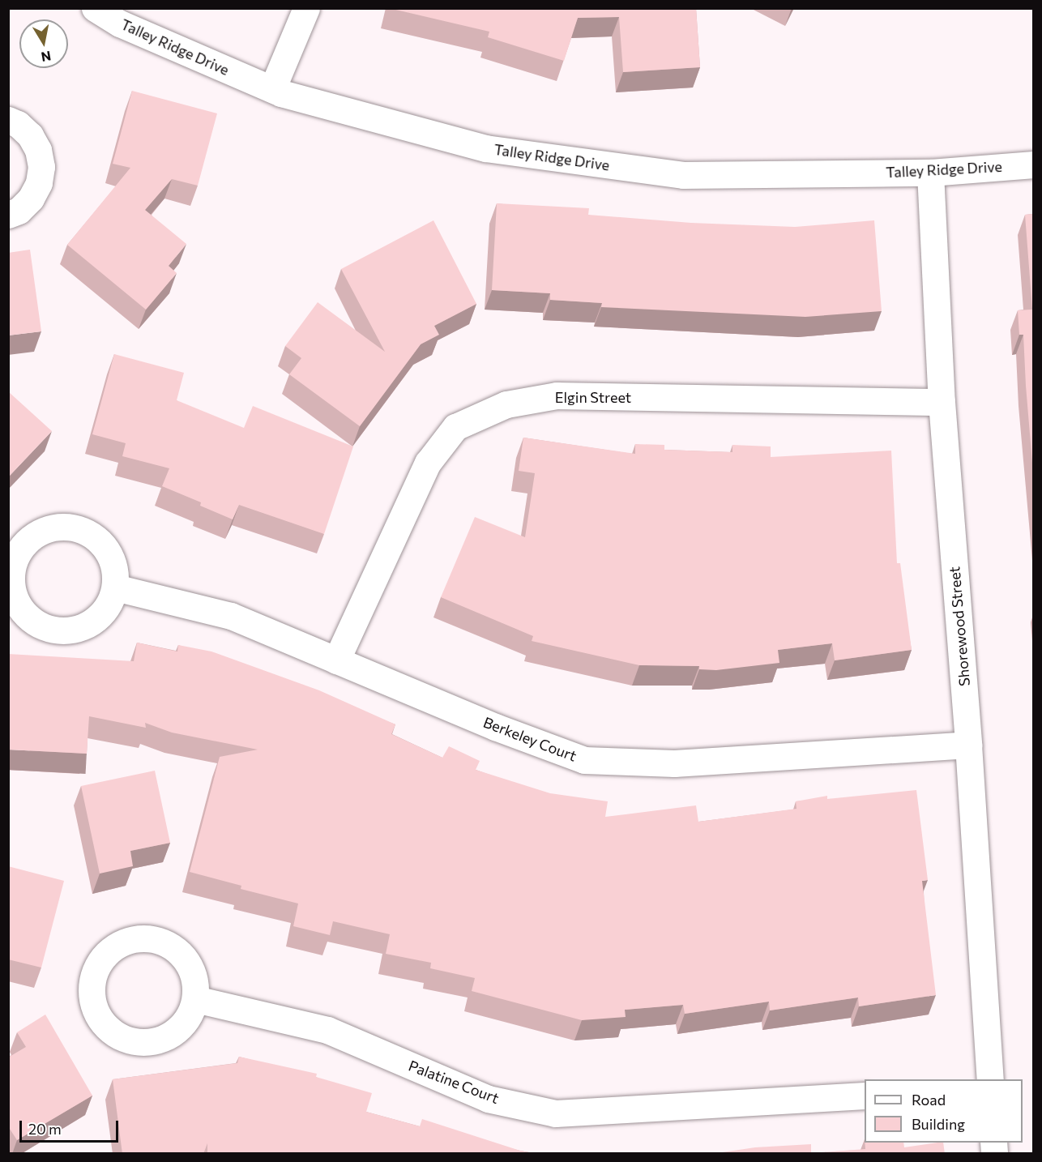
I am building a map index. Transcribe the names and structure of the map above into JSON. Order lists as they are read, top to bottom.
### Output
{
  "streets": {
    "street": [
      "Talley Ridge Drive",
      "Elgin Street",
      "Shorewood Street",
      "Berkeley Court",
      "Palatine Court"
    ]
  },
  "crossings": [
    ["Talley Ridge Drive", "Shorewood Street"],
    ["Elgin Street", "Shorewood Street"],
    ["Elgin Street", "Berkeley Court"],
    ["Shorewood Street", "Berkeley Court"]
  ],
  "legend": ["Road", "Building"],
  "scale_bar": "20 m",
  "north": "bottom"
}
